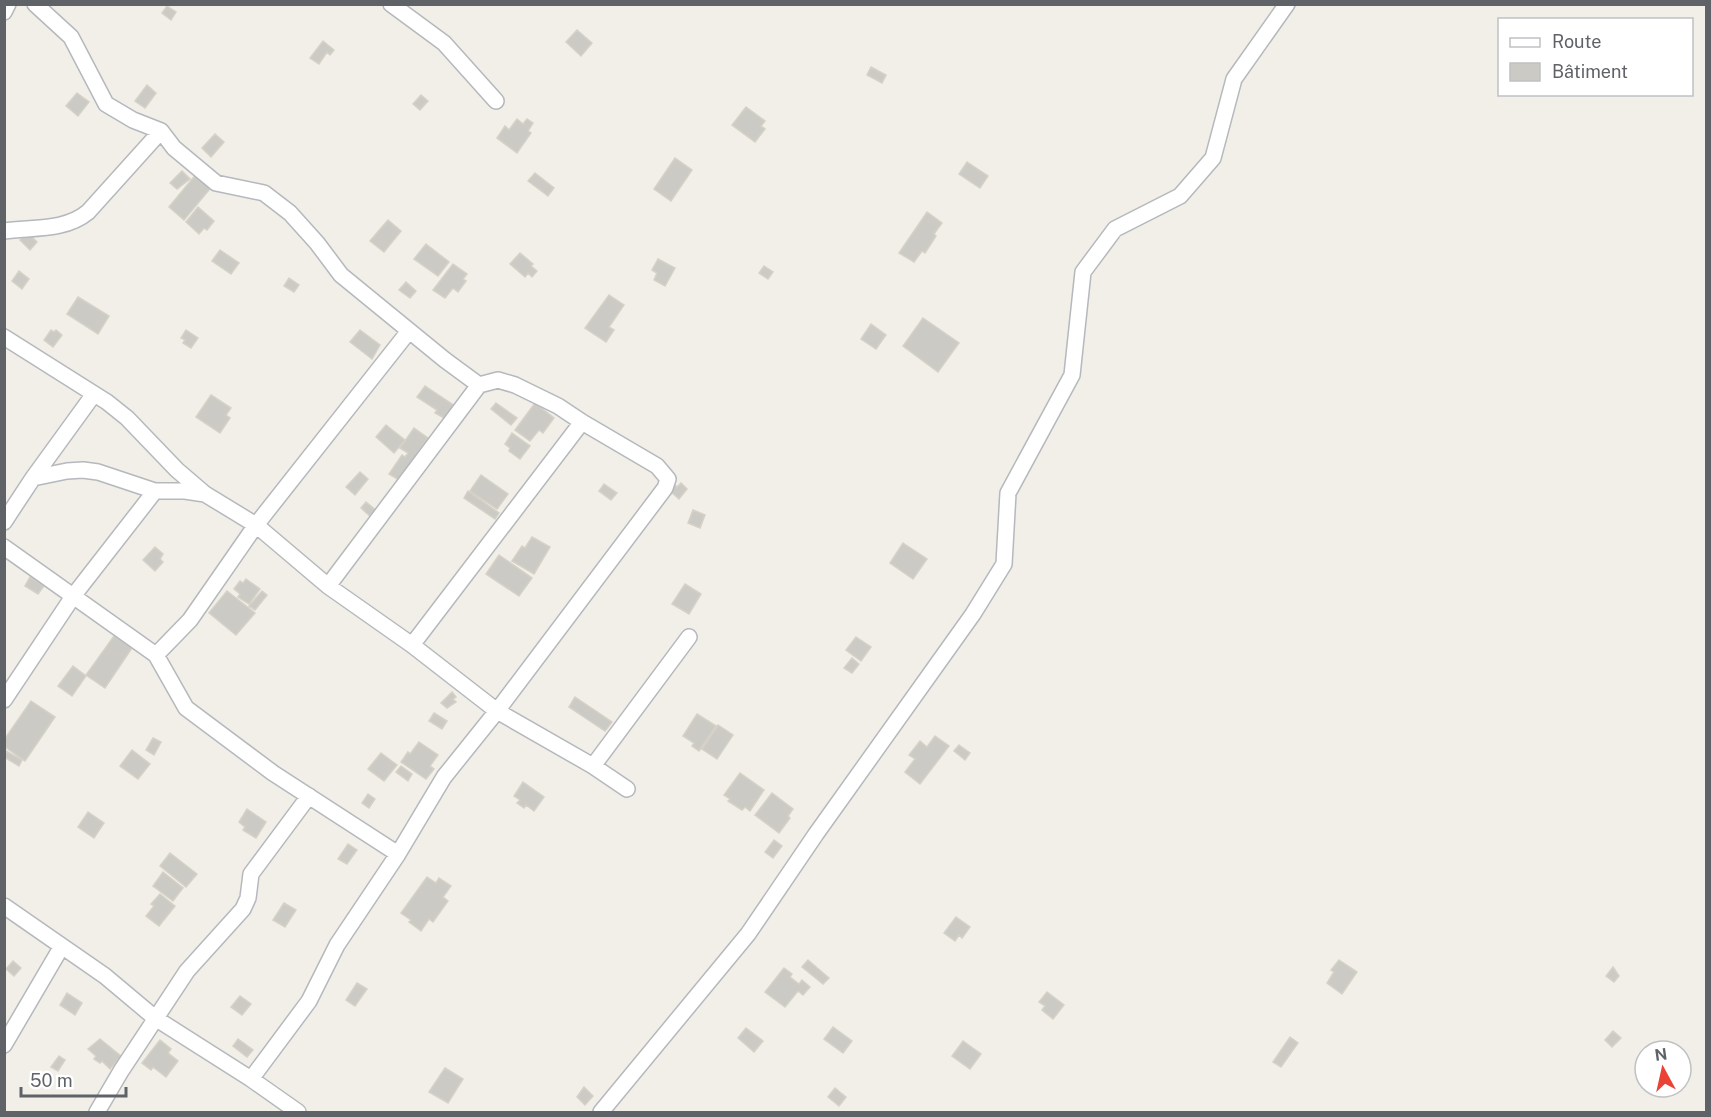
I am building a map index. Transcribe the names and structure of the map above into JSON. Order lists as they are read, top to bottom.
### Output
{
  "legend": ["Route", "Bâtiment"],
  "scale_bar": "50 m",
  "north": "top"
}
